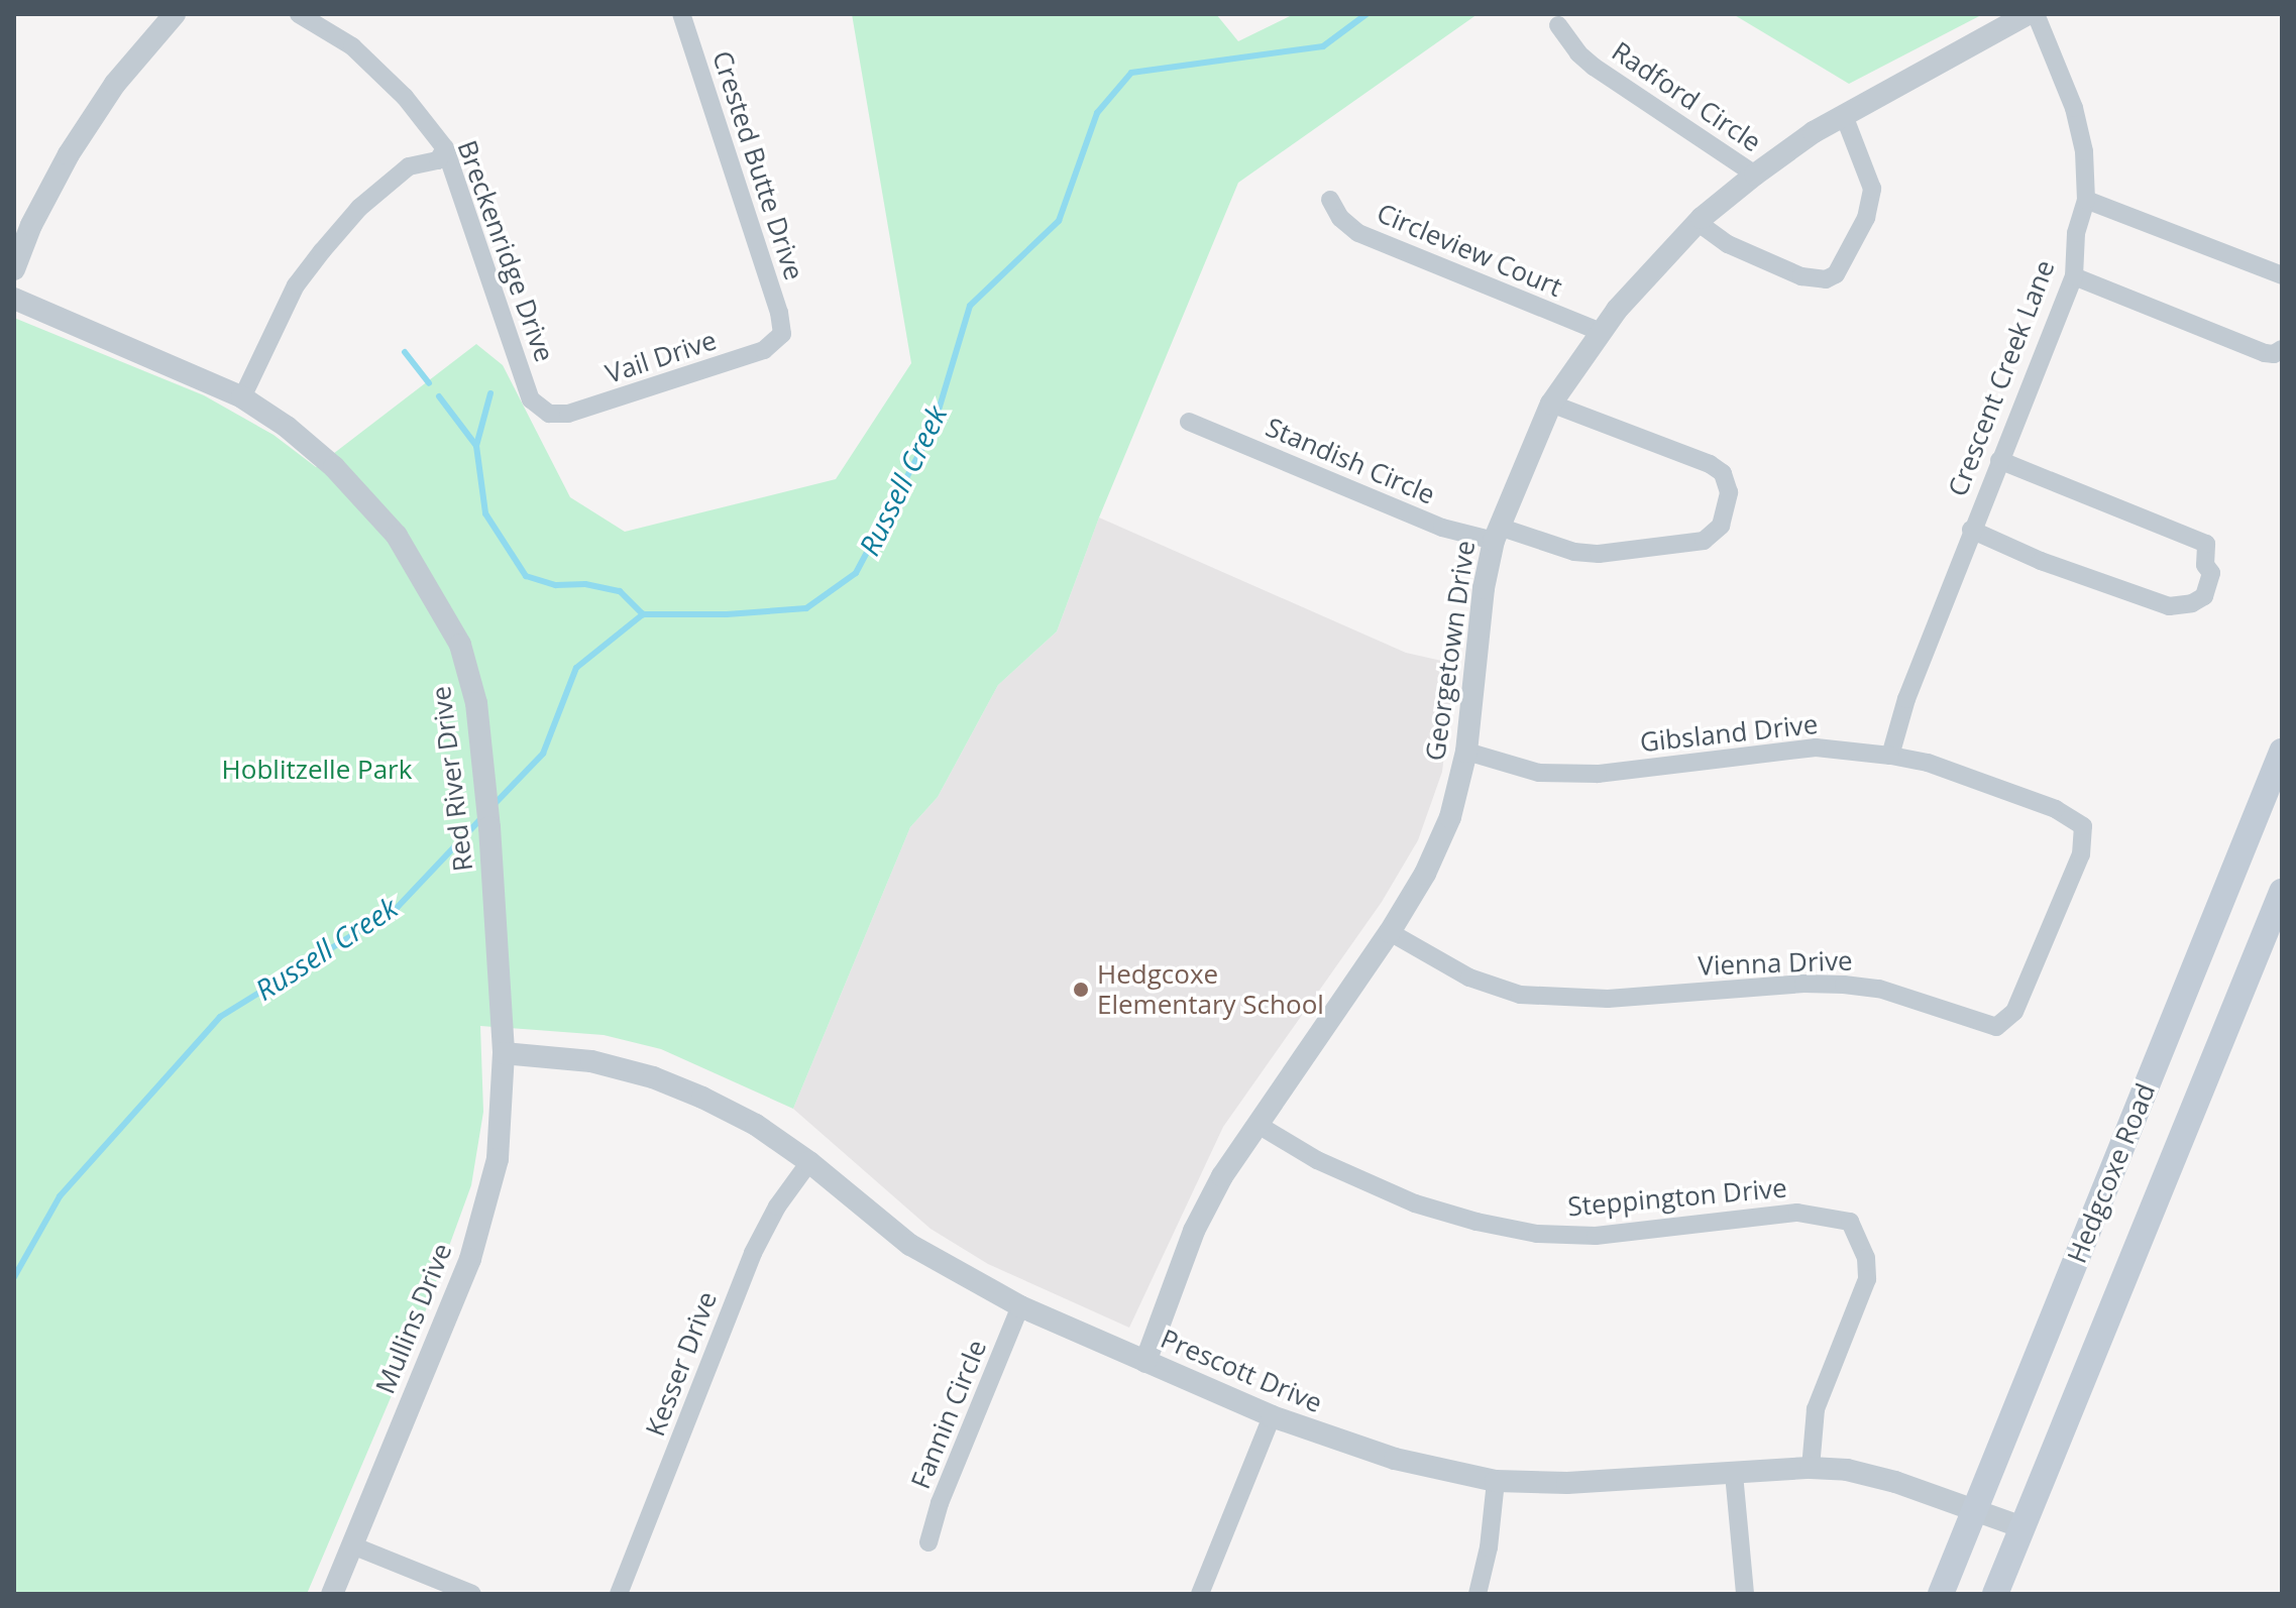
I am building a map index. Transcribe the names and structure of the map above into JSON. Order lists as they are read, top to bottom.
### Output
{
  "streets": {
    "main road": ["Hedgcoxe Road"],
    "street": [
      "Radford Circle",
      "Crested Butte Drive",
      "Circleview Court",
      "Breckenridge Drive",
      "Vail Drive",
      "Crescent Creek Lane",
      "Standish Circle",
      "Georgetown Drive",
      "Gibsland Drive",
      "Red River Drive",
      "Vienna Drive",
      "Steppington Drive",
      "Mullins Drive",
      "Kesser Drive",
      "Prescott Drive",
      "Fannin Circle"
    ]
  },
  "crossings": [
    ["Radford Circle", "Georgetown Drive"],
    ["Crested Butte Drive", "Vail Drive"],
    ["Circleview Court", "Georgetown Drive"],
    ["Breckenridge Drive", "Vail Drive"],
    ["Crescent Creek Lane", "Gibsland Drive"],
    ["Standish Circle", "Georgetown Drive"],
    ["Georgetown Drive", "Gibsland Drive"],
    ["Georgetown Drive", "Vienna Drive"],
    ["Georgetown Drive", "Steppington Drive"],
    ["Georgetown Drive", "Prescott Drive"],
    ["Gibsland Drive", "Vienna Drive"],
    ["Red River Drive", "Mullins Drive"],
    ["Red River Drive", "Prescott Drive"],
    ["Hedgcoxe Road", "Prescott Drive"],
    ["Steppington Drive", "Prescott Drive"],
    ["Mullins Drive", "Prescott Drive"],
    ["Kesser Drive", "Prescott Drive"],
    ["Prescott Drive", "Fannin Circle"]
  ],
  "water": ["Russell Creek"],
  "parks": ["Hoblitzelle Park"],
  "places": ["Hedgcoxe Elementary School"]
}
